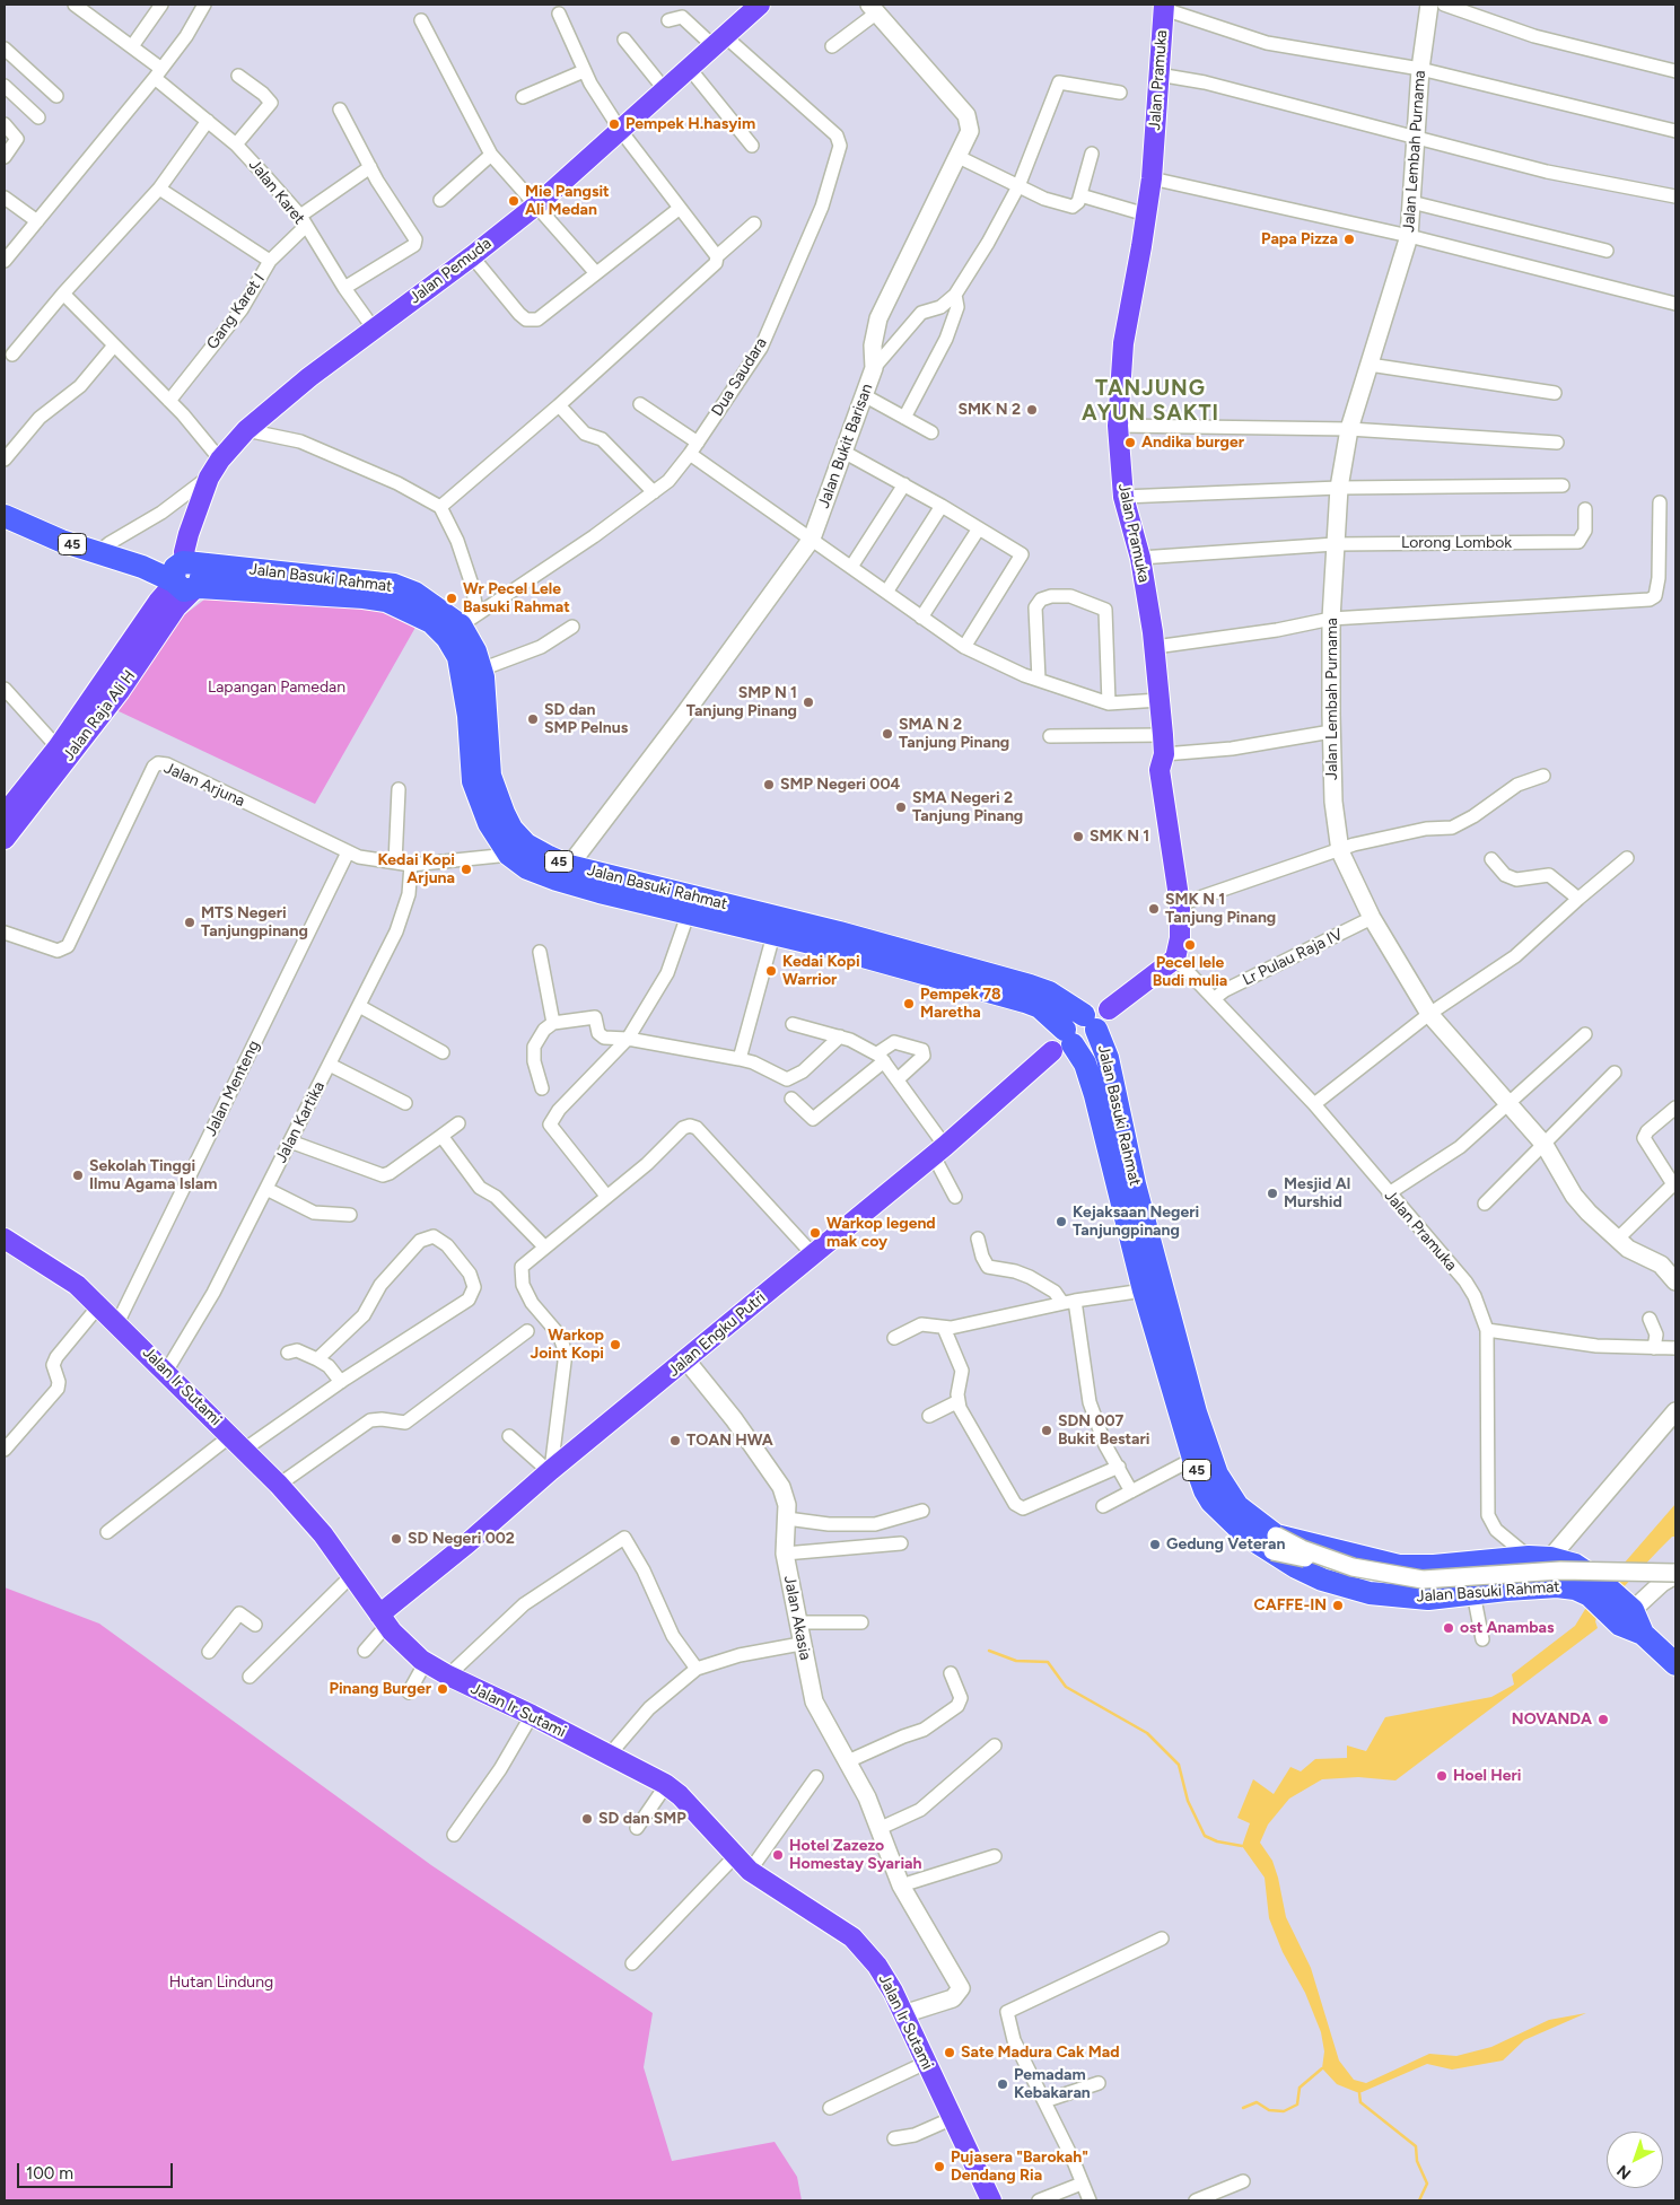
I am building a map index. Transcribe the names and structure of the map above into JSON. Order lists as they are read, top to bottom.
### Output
{
  "streets": {
    "highway": ["45", "Jalan Basuki Rahmat"],
    "main road": [
      "Jalan Pramuka",
      "Jalan Pemuda",
      "Jalan Raja Ali H",
      "Jalan Engku Putri",
      "Jalan Ir Sutami"
    ],
    "street": [
      "Jalan Lembah Purnama",
      "Jalan Karet",
      "Gang Karet I",
      "Dua Saudara",
      "Jalan Bukit Barisan",
      "Lorong Lombok",
      "Jalan Arjuna",
      "Lr Pulau Raja IV",
      "Jalan Menteng",
      "Jalan Kartika",
      "Jalan Akasia"
    ]
  },
  "crossings": [
    ["Jalan Pramuka", "Lorong Lombok"],
    ["Jalan Pramuka", "Jalan Basuki Rahmat"],
    ["Jalan Pramuka", "Lr Pulau Raja IV"],
    ["Jalan Lembah Purnama", "Lorong Lombok"],
    ["Jalan Lembah Purnama", "Lr Pulau Raja IV"],
    ["Jalan Karet", "Jalan Pemuda"],
    ["Jalan Karet", "Gang Karet I"],
    ["Jalan Pemuda", "Dua Saudara"],
    ["Jalan Pemuda", "45"],
    ["Jalan Pemuda", "Jalan Basuki Rahmat"],
    ["Jalan Pemuda", "Jalan Raja Ali H"],
    ["Dua Saudara", "Jalan Basuki Rahmat"],
    ["Jalan Bukit Barisan", "Jalan Basuki Rahmat"],
    ["45", "Jalan Basuki Rahmat"],
    ["45", "Jalan Raja Ali H"],
    ["Jalan Basuki Rahmat", "Jalan Raja Ali H"],
    ["Jalan Basuki Rahmat", "Jalan Arjuna"],
    ["Jalan Basuki Rahmat", "Jalan Engku Putri"],
    ["Jalan Arjuna", "Jalan Menteng"],
    ["Jalan Arjuna", "Jalan Kartika"],
    ["Jalan Menteng", "Jalan Ir Sutami"],
    ["Jalan Kartika", "Jalan Ir Sutami"],
    ["Jalan Engku Putri", "Jalan Ir Sutami"],
    ["Jalan Engku Putri", "Jalan Akasia"],
    ["Jalan Ir Sutami", "Jalan Akasia"]
  ],
  "districts": ["TANJUNG AYUN SAKTI"],
  "parks": ["Lapangan Pamedan", "Hutan Lindung"],
  "places": [
    "Pempek H.hasyim",
    "Mie Pangsit Ali Medan",
    "Papa Pizza",
    "SMK N 2",
    "Andika burger",
    "Wr Pecel Lele Basuki Rahmat",
    "SMP N 1 Tanjung Pinang",
    "SD dan SMP Pelnus",
    "SMA N 2 Tanjung Pinang",
    "SMP Negeri 004",
    "SMA Negeri 2 Tanjung Pinang",
    "SMK N 1",
    "Kedai Kopi Arjuna",
    "SMK N 1 Tanjung Pinang",
    "MTS Negeri Tanjungpinang",
    "Pecel lele Budi mulia",
    "Kedai Kopi Warrior",
    "Pempek 78 Maretha",
    "Sekolah Tinggi Ilmu Agama Islam",
    "Mesjid Al Murshid",
    "Kejaksaan Negeri Tanjungpinang",
    "Warkop legend mak coy",
    "Warkop Joint Kopi",
    "SDN 007 Bukit Bestari",
    "TOAN HWA",
    "SD Negeri 002",
    "Gedung Veteran",
    "CAFFE-IN",
    "ost Anambas",
    "Pinang Burger",
    "NOVANDA",
    "Hoel Heri",
    "SD dan SMP",
    "Hotel Zazezo Homestay Syariah",
    "Sate Madura Cak Mad",
    "Pemadam Kebakaran",
    "Pujasera \"Barokah\" Dendang Ria"
  ],
  "scale_bar": "100 m",
  "north": "bottom left"
}
